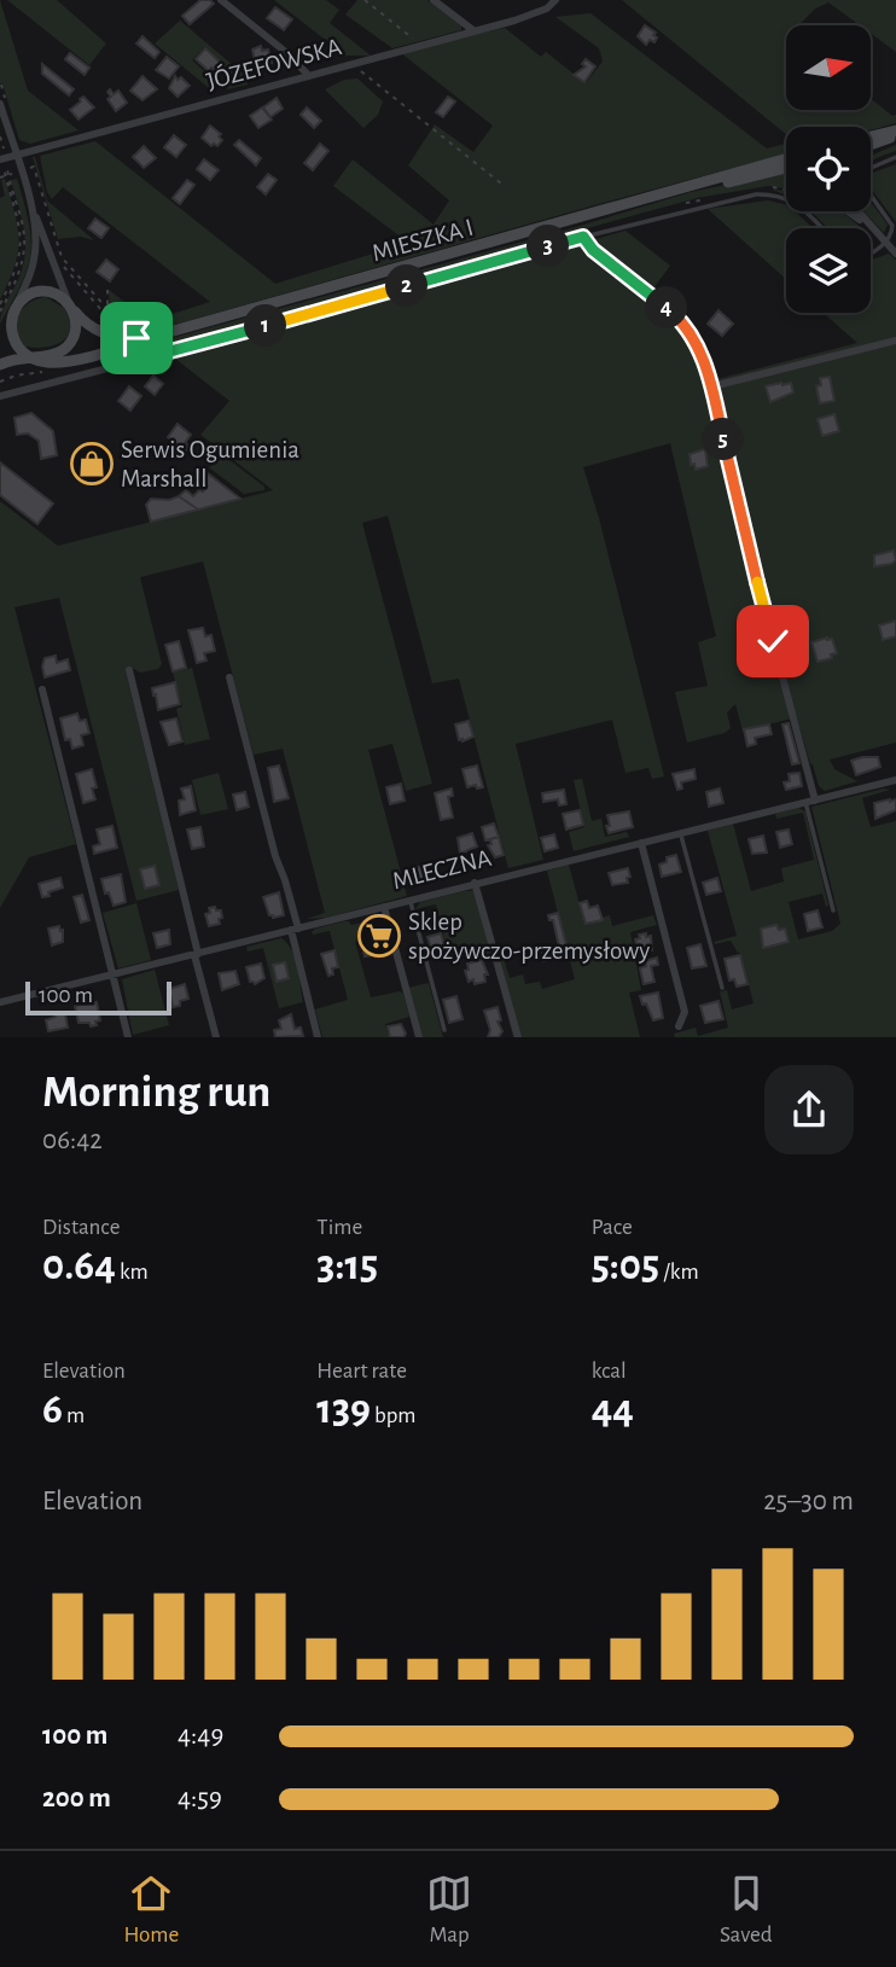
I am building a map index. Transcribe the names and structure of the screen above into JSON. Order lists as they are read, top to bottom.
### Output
{
  "streets": {
    "street": ["JÓZEFOWSKA", "MIESZKA I", "MLECZNA"]
  },
  "places": {
    "shop": ["Serwis Ogumienia Marshall"],
    "supermarket": ["Sklep spożywczo-przemysłowy"]
  },
  "scale_bar": "100 m",
  "north": "right",
  "page": {
    "pins": [
      "3",
      "2",
      "4",
      "1",
      "5"
    ],
    "scale": "100 m",
    "heading": ["Morning run", "06:42"],
    "stats": [
      ["Distance", "0.64 km"],
      ["Time", "3:15"],
      ["Pace", "5:05 /km"],
      ["Elevation", "6 m"],
      ["Heart rate", "139 bpm"],
      ["kcal", "44"]
    ],
    "chart": ["Elevation", "25–30 m"],
    "list": [
      {
        "name": "100 m",
        "note": "4:49"
      },
      {
        "name": "200 m",
        "note": "4:59"
      }
    ],
    "tabs": ["Home", "Map", "Saved"]
  }
}
